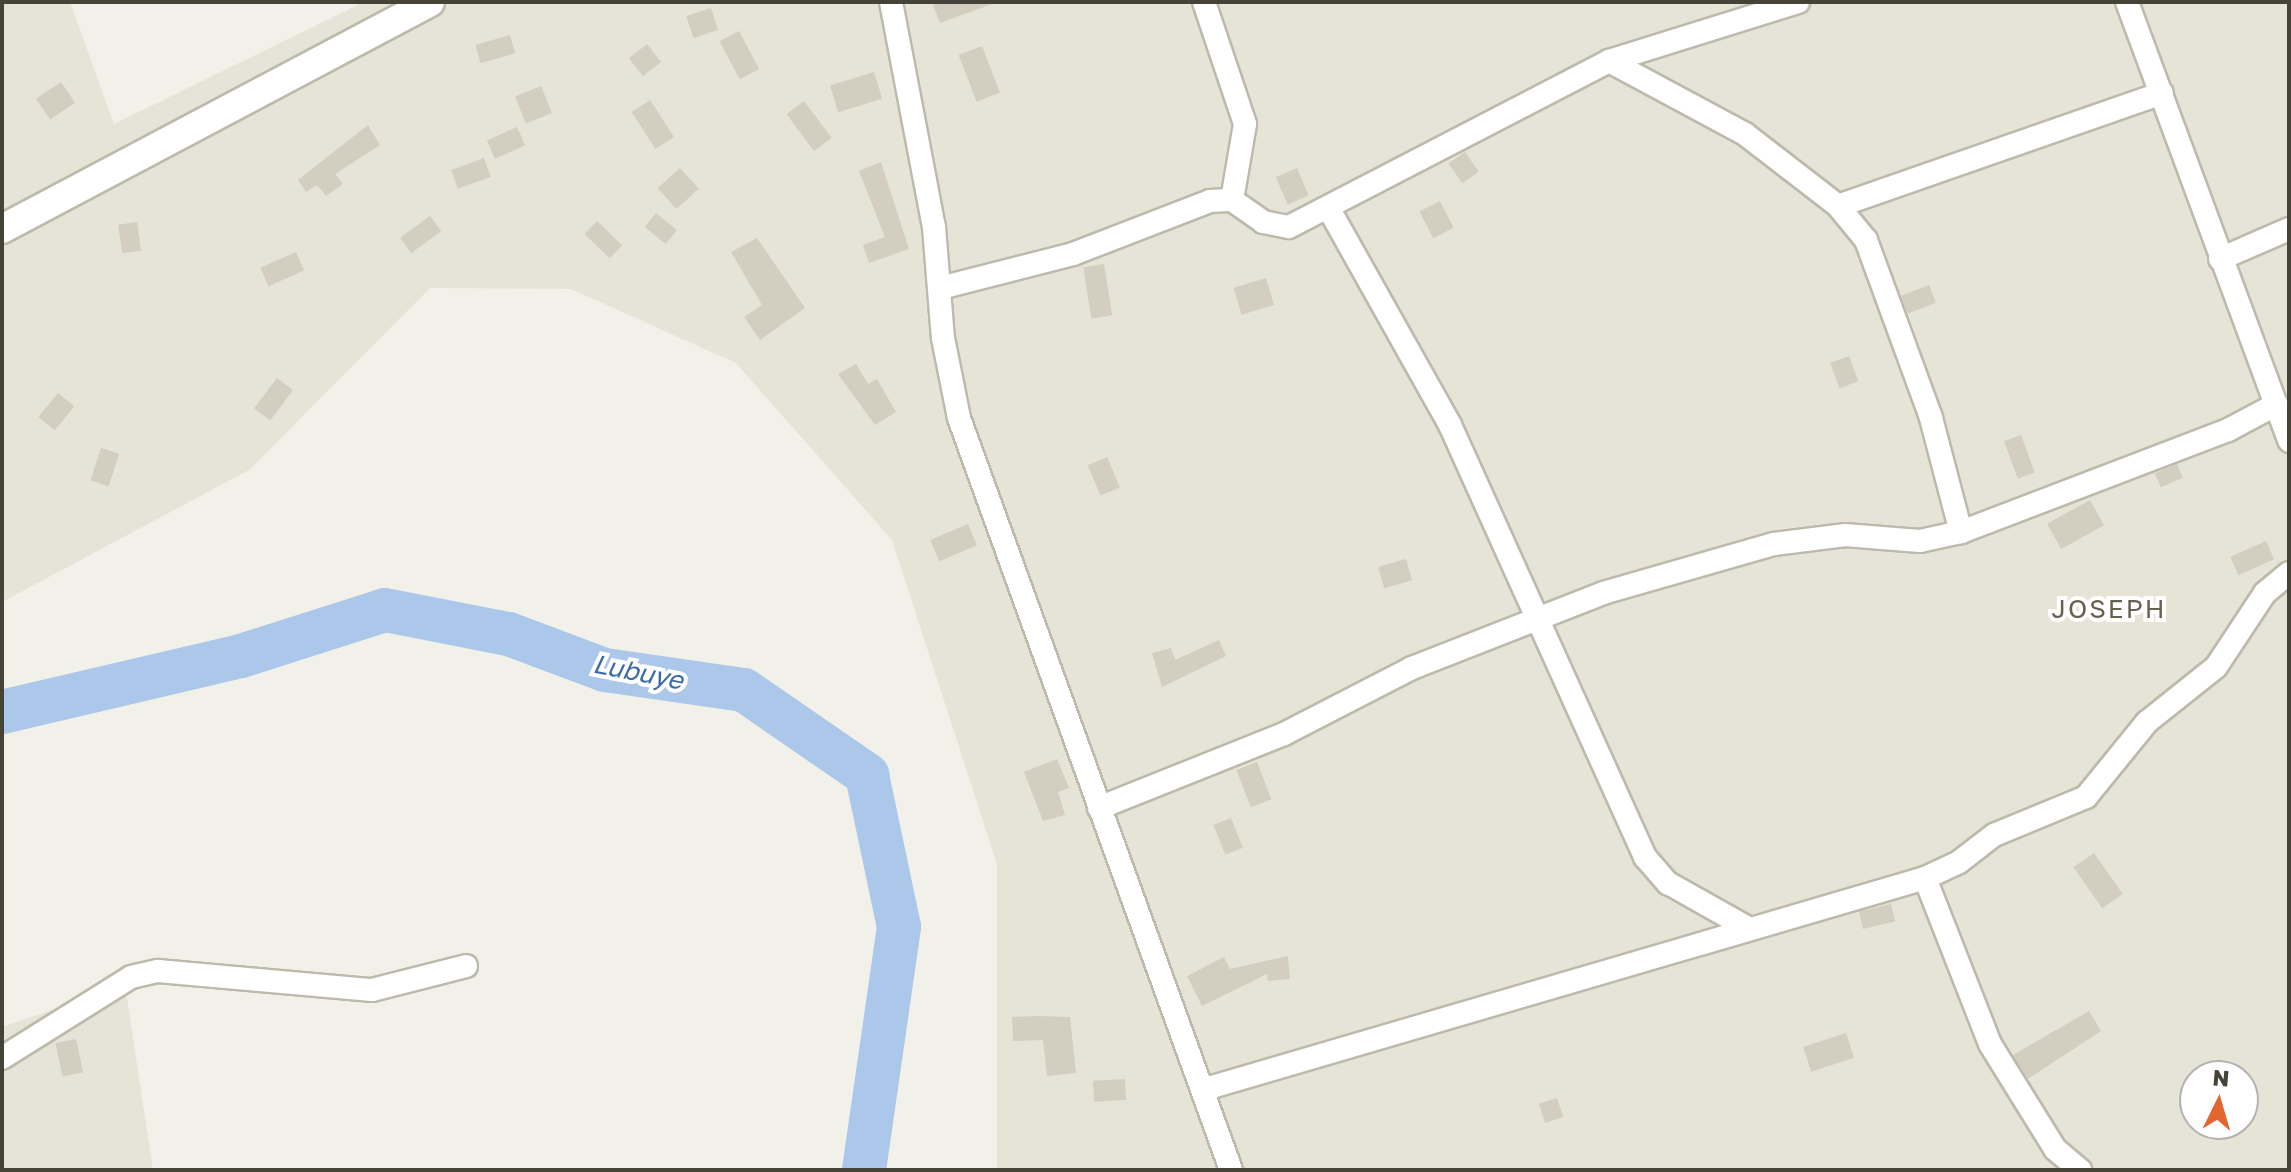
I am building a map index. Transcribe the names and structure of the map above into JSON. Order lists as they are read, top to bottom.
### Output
{
  "districts": ["JOSEPH"],
  "water": ["Lubuye"],
  "north": "top"
}
